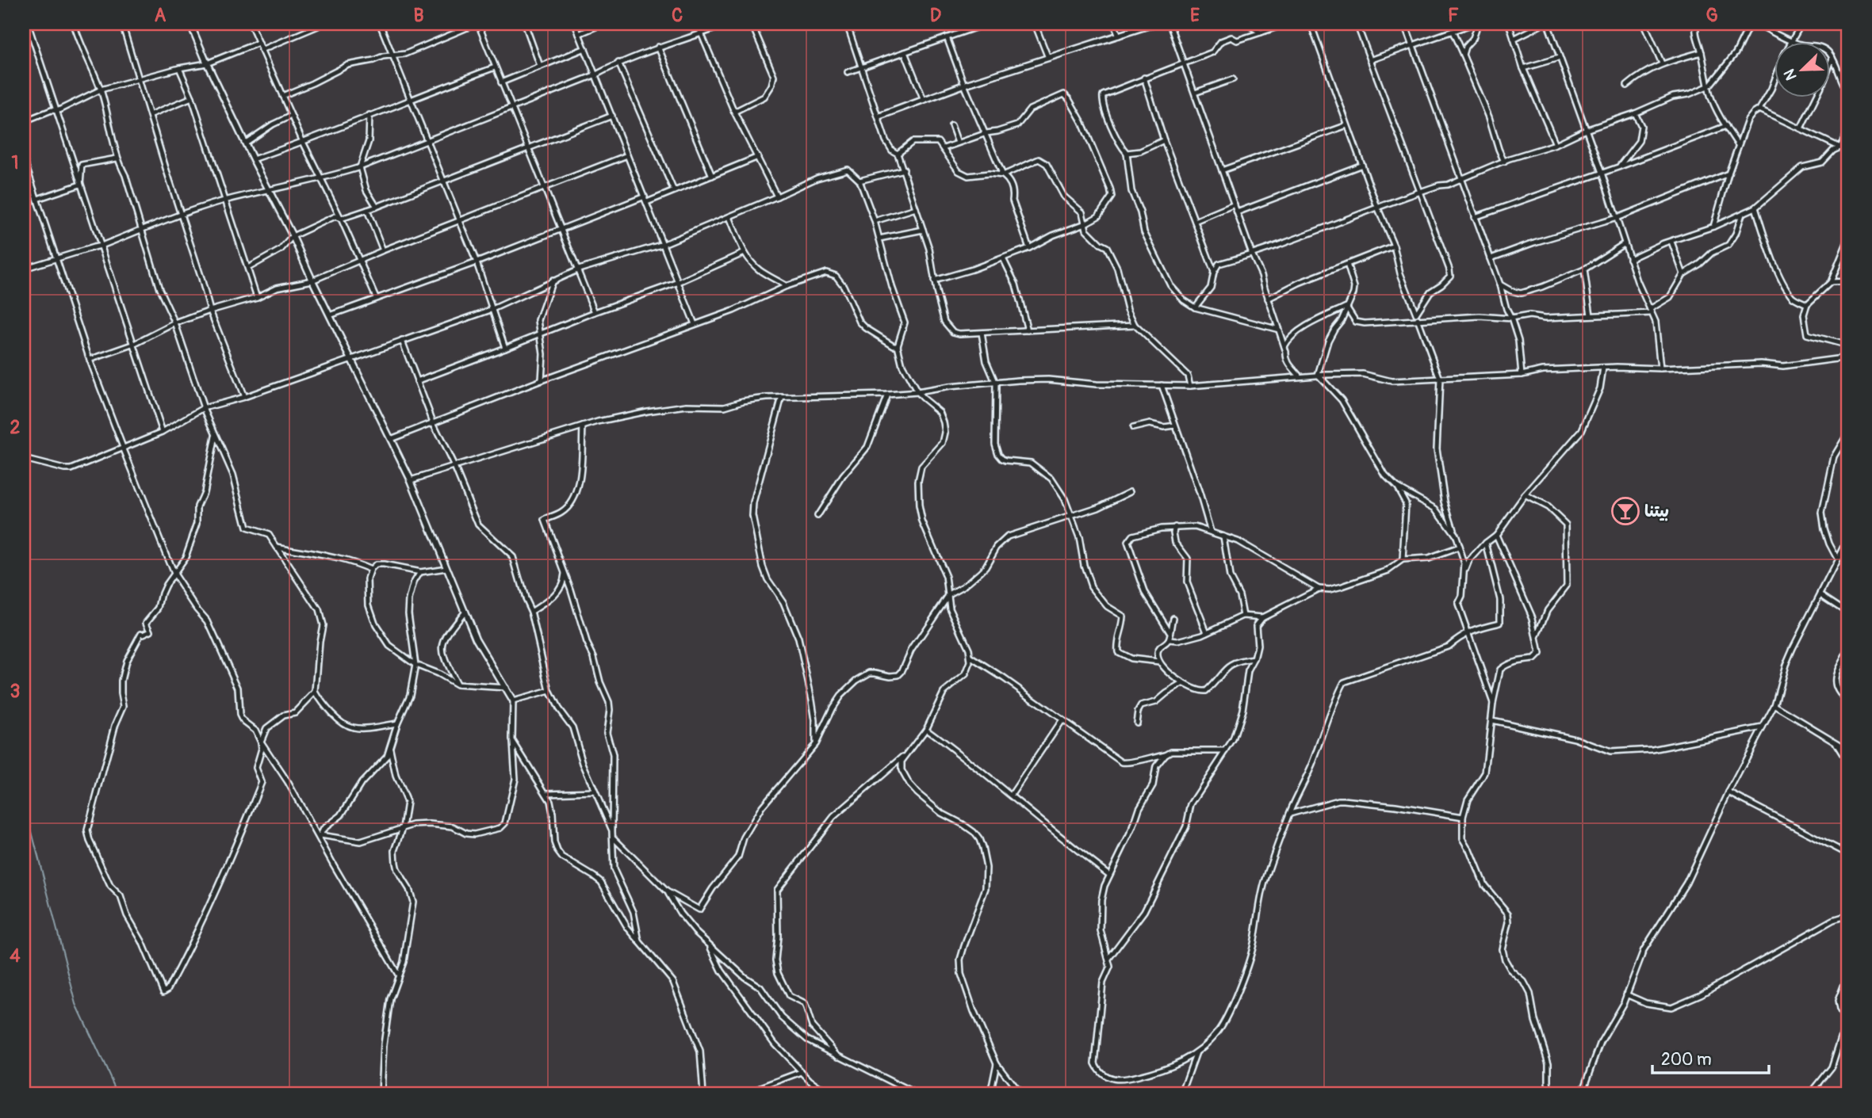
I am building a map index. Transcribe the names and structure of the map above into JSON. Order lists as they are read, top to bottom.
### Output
{
  "places": {
    "bar": ["بيتنا"]
  },
  "scale_bar": "200 m",
  "north": "bottom left",
  "grid": {
    "columns": [
      "A",
      "B",
      "C",
      "D",
      "E",
      "F",
      "G"
    ],
    "rows": [
      "1",
      "2",
      "3",
      "4"
    ]
  }
}
